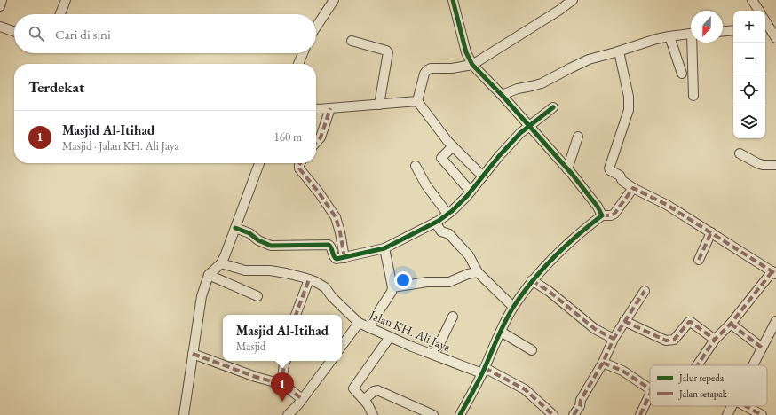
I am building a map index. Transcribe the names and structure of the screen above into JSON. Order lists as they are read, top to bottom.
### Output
{
  "streets": {
    "street": ["Jalan KH. Ali Jaya"]
  },
  "legend": ["Jalur sepeda", "Jalan setapak"],
  "north": "bottom",
  "page": {
    "map_buttons": ["+", "−"],
    "search": "Cari di sini",
    "heading": "Terdekat",
    "list": [
      {
        "mark": "1",
        "name": "Masjid Al-Itihad",
        "note": "Masjid · Jalan KH. Ali Jaya",
        "value": "160 m"
      }
    ],
    "popup": ["Masjid Al-Itihad", "Masjid"],
    "pins": "1"
  }
}
